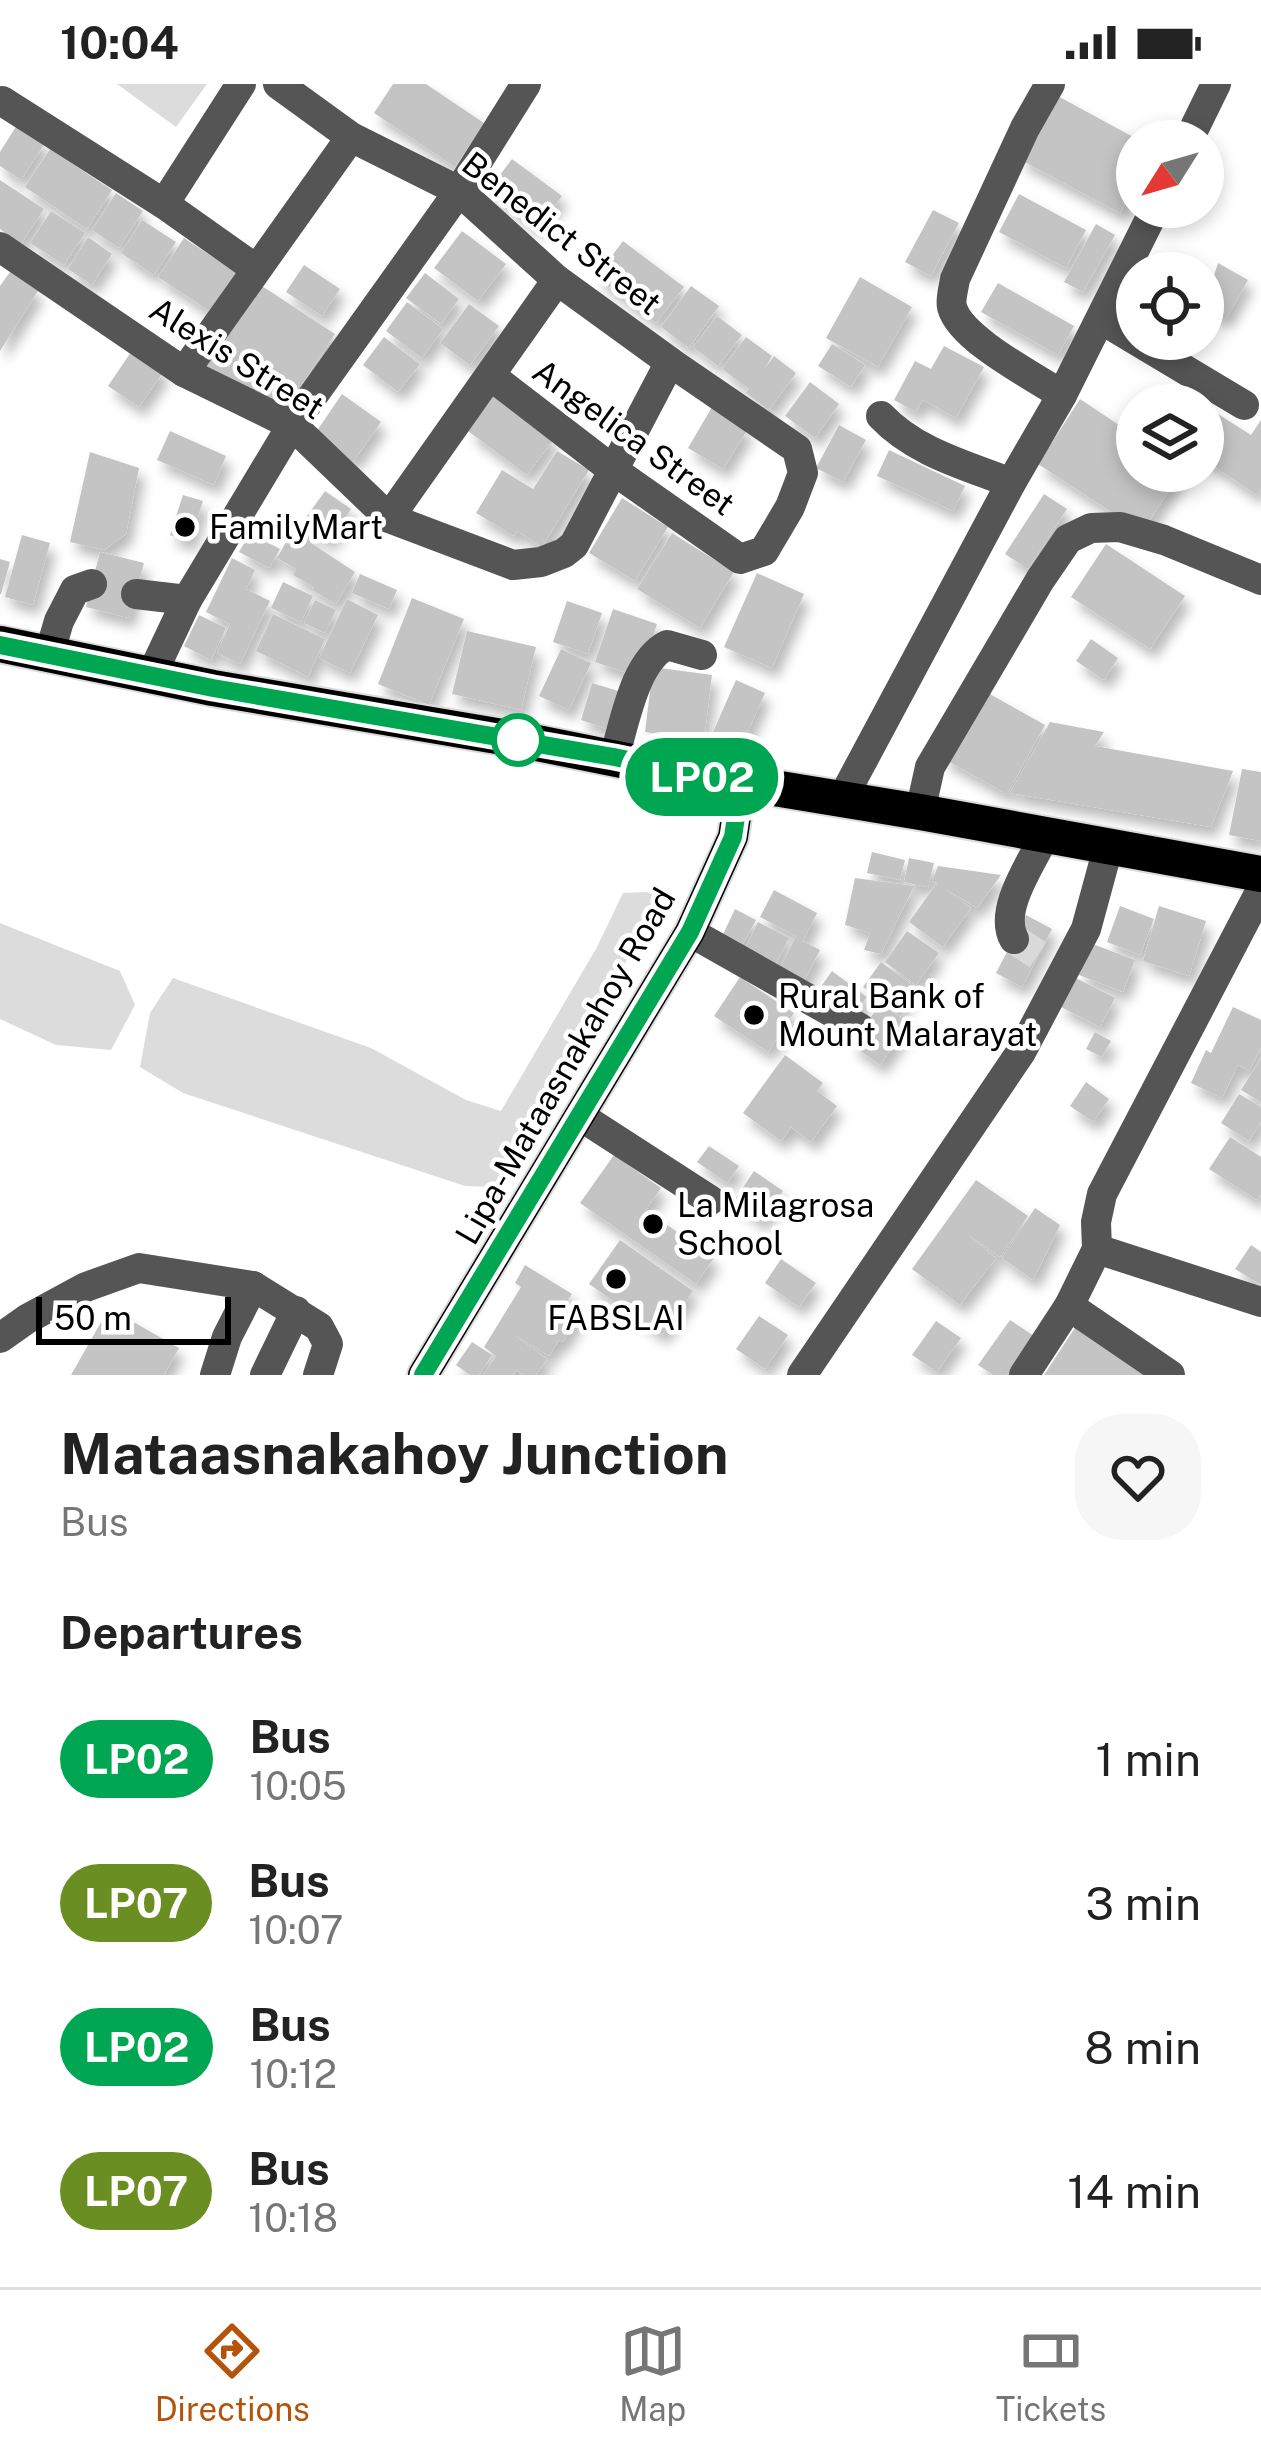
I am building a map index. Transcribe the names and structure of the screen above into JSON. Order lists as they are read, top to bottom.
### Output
{
  "streets": {
    "main road": ["Lipa-Mataasnakahoy Road"],
    "street": ["Benedict Street", "Alexis Street", "Angelica Street"]
  },
  "crossings": [
    ["Benedict Street", "Alexis Street"],
    ["Benedict Street", "Angelica Street"],
    ["Alexis Street", "Angelica Street"]
  ],
  "places": [
    "FamilyMart",
    "Rural Bank of Mount Malarayat",
    "La Milagrosa School",
    "FABSLAI"
  ],
  "lines": ["bus line LP02"],
  "scale_bar": "50 m",
  "north": "bottom left",
  "page": {
    "status": "10:04",
    "on_map": "LP02",
    "scale": "50 m",
    "heading": [
      ["Mataasnakahoy Junction", "Bus"],
      "Departures"
    ],
    "list": [
      {
        "mark": "LP02",
        "name": "Bus",
        "note": "10:05",
        "value": "1 min"
      },
      {
        "mark": "LP07",
        "name": "Bus",
        "note": "10:07",
        "value": "3 min"
      },
      {
        "mark": "LP02",
        "name": "Bus",
        "note": "10:12",
        "value": "8 min"
      },
      {
        "mark": "LP07",
        "name": "Bus",
        "note": "10:18",
        "value": "14 min"
      }
    ],
    "tabs": ["Directions", "Map", "Tickets"]
  }
}
